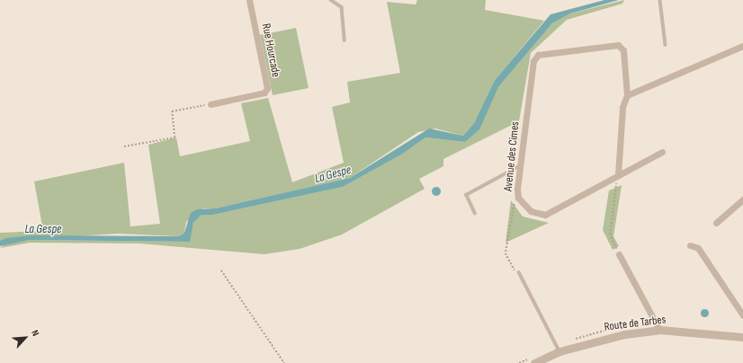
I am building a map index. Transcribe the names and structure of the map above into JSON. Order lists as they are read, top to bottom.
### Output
{
  "streets": {
    "street": ["Rue Hourcade", "Avenue des Cimes", "Route de Tarbes"]
  },
  "water": ["La Gespe"],
  "north": "top right"
}
